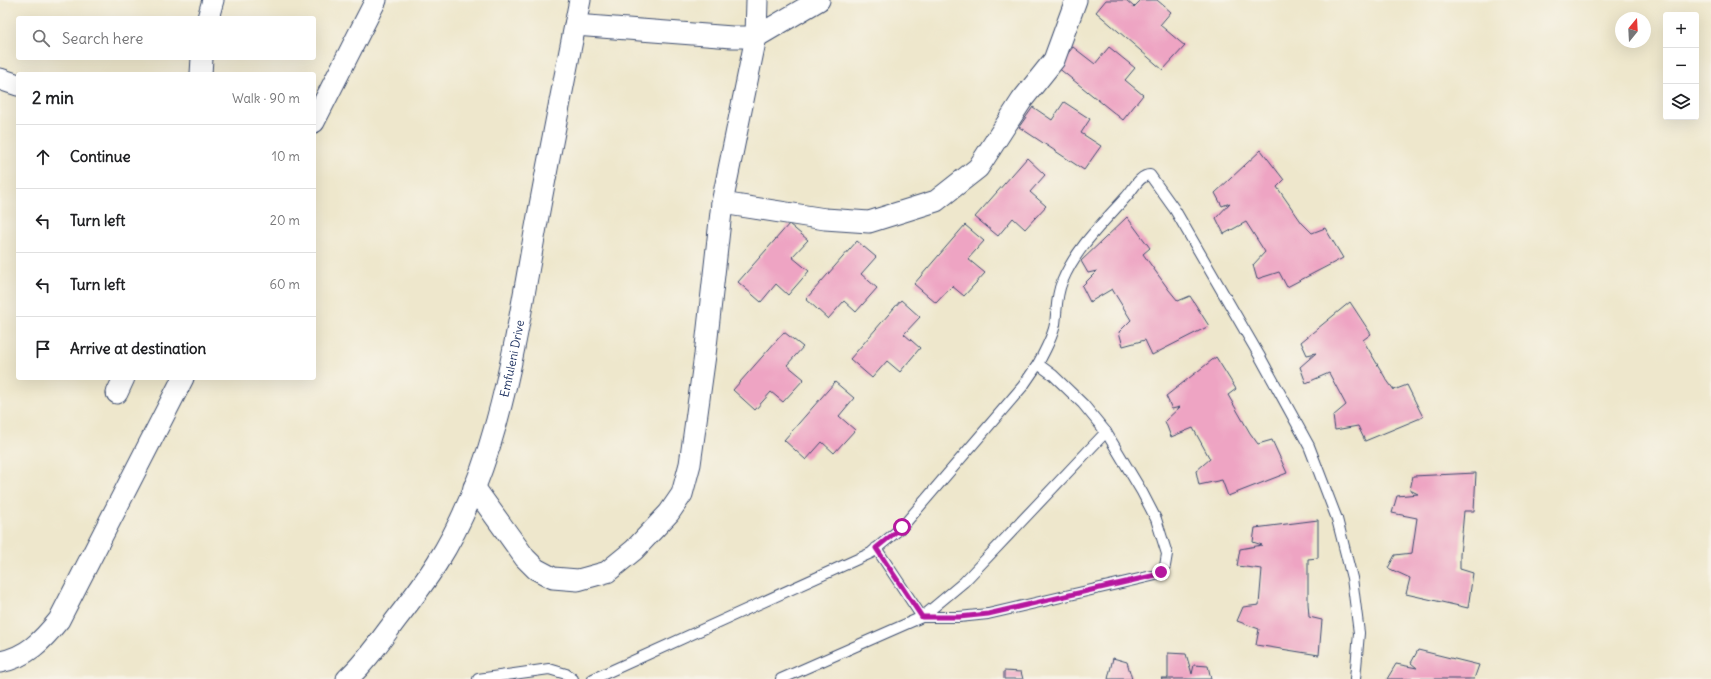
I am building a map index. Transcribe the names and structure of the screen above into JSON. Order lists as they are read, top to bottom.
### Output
{
  "streets": {
    "street": ["Emfuleni Drive"]
  },
  "north": "top",
  "page": {
    "map_buttons": ["+", "−"],
    "search": "Search here",
    "heading": ["2 min", "Walk · 90 m"],
    "list": [
      ["Continue", "10 m"],
      ["Turn left", "20 m"],
      ["Turn left", "60 m"],
      "Arrive at destination"
    ]
  }
}
